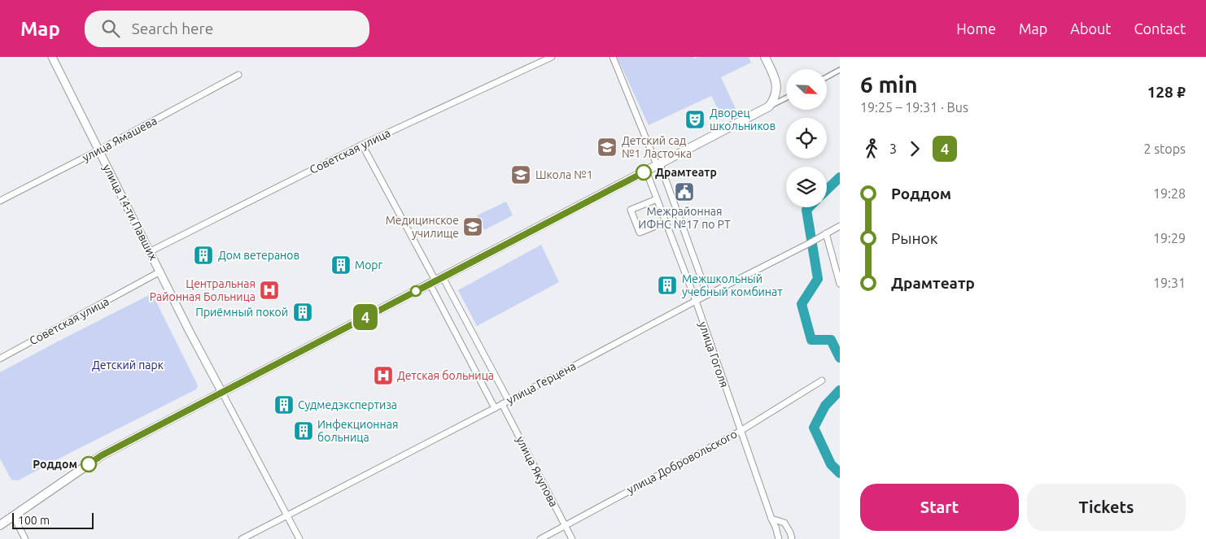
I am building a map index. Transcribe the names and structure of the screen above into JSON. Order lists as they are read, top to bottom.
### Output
{
  "streets": {
    "street": [
      "улица Ямашева",
      "Советская улица",
      "улица 14-ти Павших",
      "улица Гоголя",
      "улица Герцена",
      "улица Добровольского",
      "улица Якупова"
    ]
  },
  "crossings": [
    ["улица Ямашева", "улица 14-ти Павших"],
    ["Советская улица", "улица 14-ти Павших"],
    ["улица 14-ти Павших", "улица Герцена"],
    ["улица Гоголя", "улица Герцена"],
    ["улица Гоголя", "улица Добровольского"],
    ["улица Герцена", "улица Якупова"],
    ["улица Добровольского", "улица Якупова"]
  ],
  "parks": ["Детский парк"],
  "places": {
    "theatre": ["Дворец школьников"],
    "school or university": ["Детский сад №1 Ласточка", "Школа №1", "Медицинское училище"],
    "other": ["Драмтеатр", "Роддом"],
    "public building": ["Межрайонная ИФНС №17 по РТ"],
    "building": [
      "Дом ветеранов",
      "Морг",
      "Межшкольный учебный комбинат",
      "Приёмный покой",
      "Судмедэкспертиза",
      "Инфекционная больница"
    ],
    "hospital": ["Центральная Районная Больница", "Детская больница"]
  },
  "lines": ["bus line 4"],
  "scale_bar": "100 m",
  "north": "bottom right",
  "page": {
    "header": "Map",
    "search": "Search here",
    "nav": [
      "Home",
      "Map",
      "About",
      "Contact"
    ],
    "on_map": "4",
    "heading": ["6 min", "19:25 – 19:31 · Bus", "128 ₽"],
    "legs": ["3", "4", "2 stops"],
    "list": [
      {
        "name": "Роддом",
        "value": "19:28"
      },
      {
        "name": "Рынок",
        "value": "19:29"
      },
      {
        "name": "Драмтеатр",
        "value": "19:31"
      }
    ],
    "buttons": ["Start", "Tickets"],
    "scale": "100 m"
  }
}
